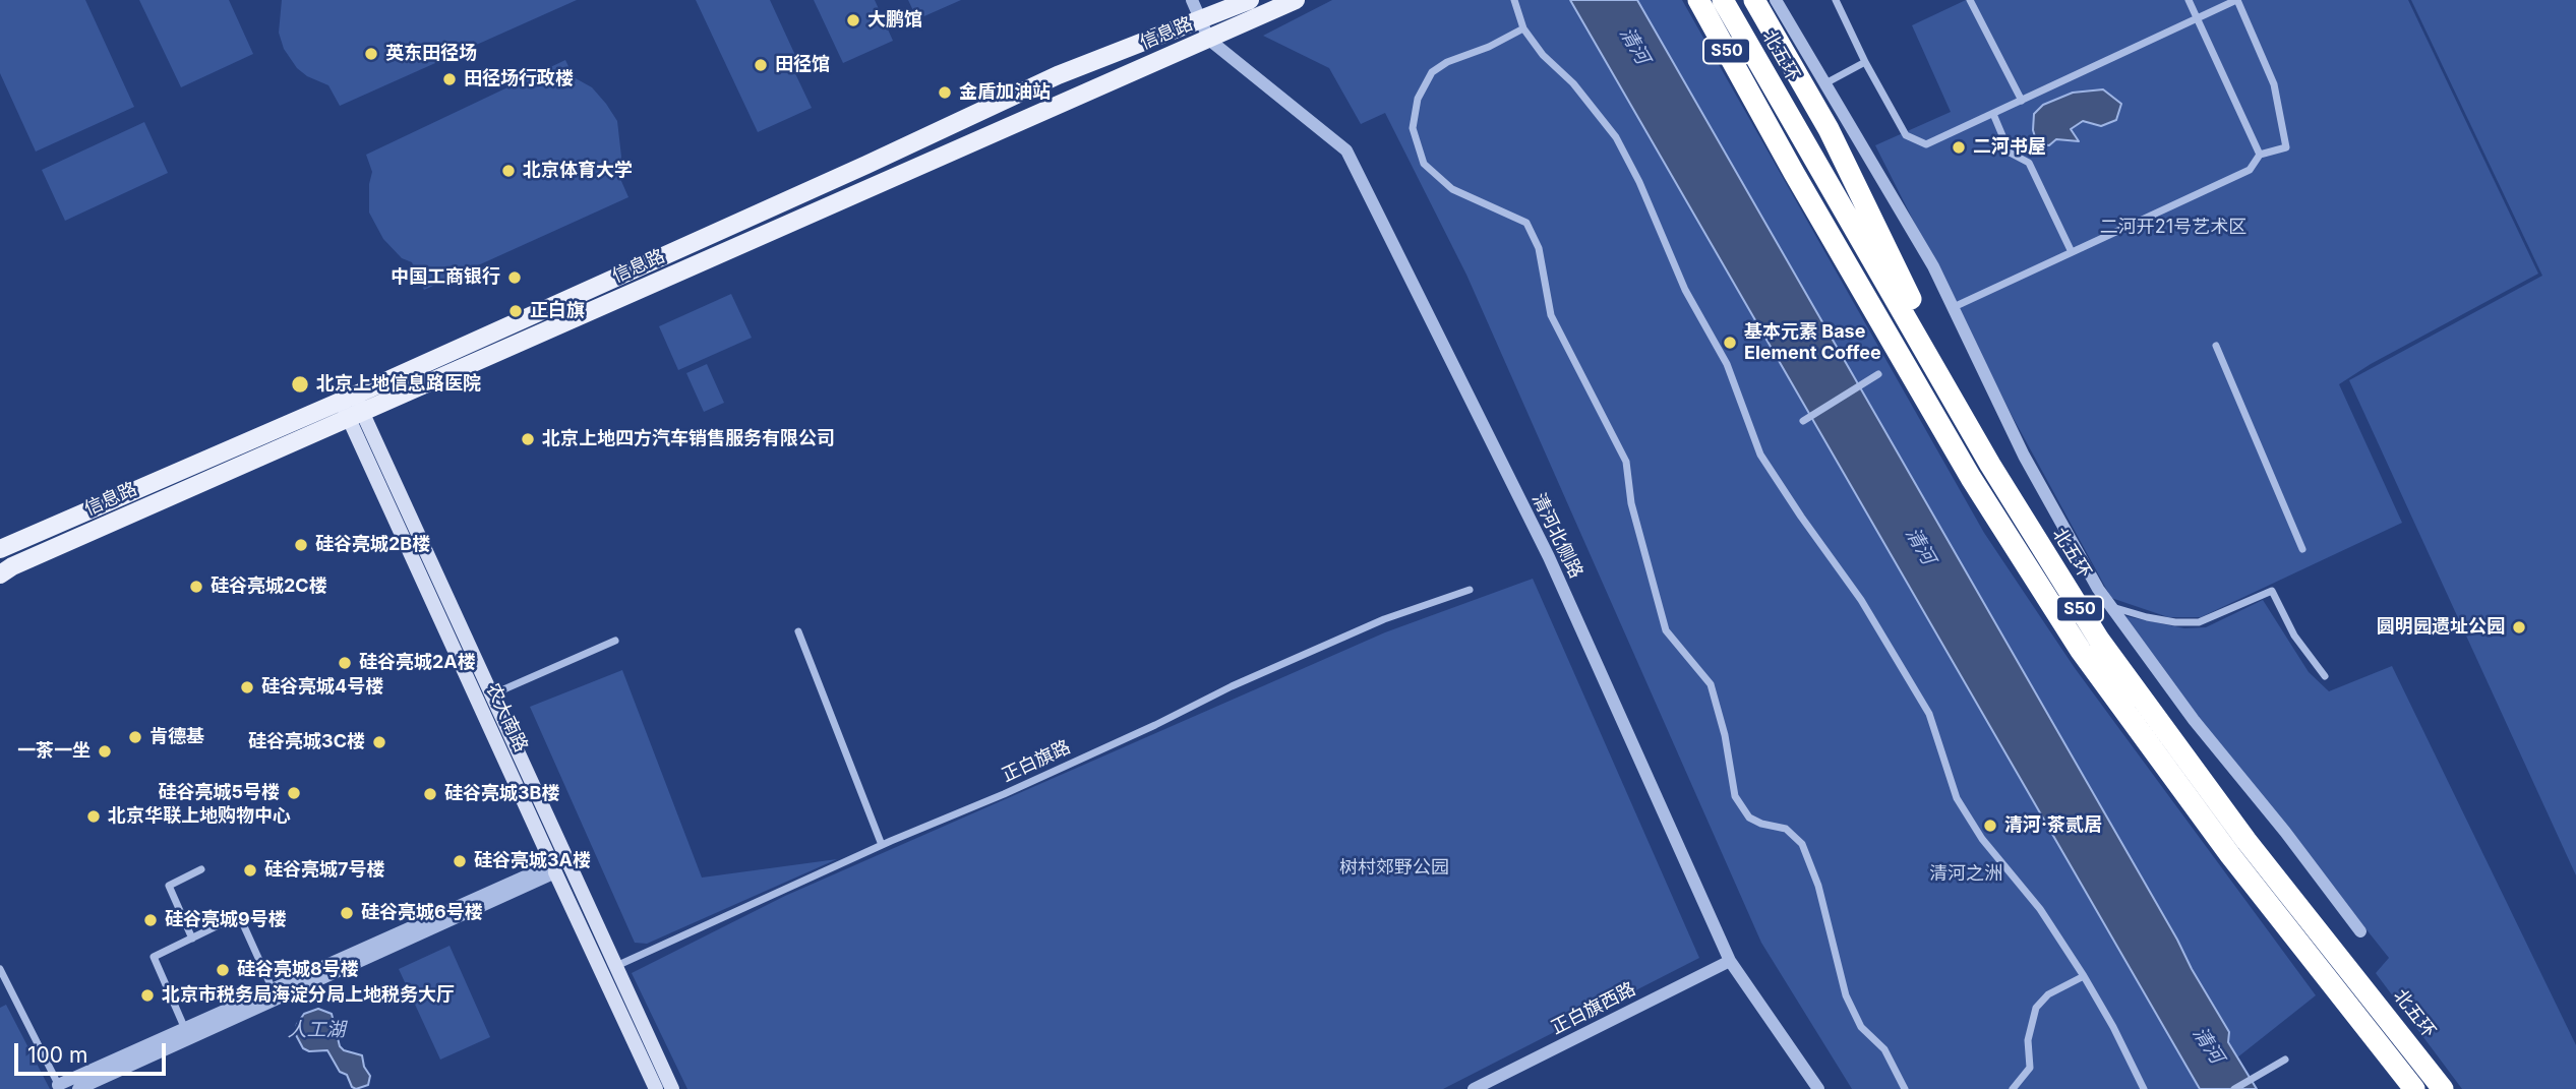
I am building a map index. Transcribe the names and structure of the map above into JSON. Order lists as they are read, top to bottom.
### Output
{
  "streets": {
    "highway": ["S50", "北五环"],
    "main road": ["信息路", "农大南路"],
    "street": ["清河北侧路", "正白旗路", "正白旗西路"]
  },
  "crossings": [
    ["信息路", "清河北侧路"],
    ["信息路", "农大南路"],
    ["清河北侧路", "正白旗西路"],
    ["农大南路", "正白旗路"]
  ],
  "water": ["清河", "人工湖"],
  "parks": ["二河开21号艺术区", "树村郊野公园", "清河之洲"],
  "places": [
    "大鹏馆",
    "英东田径场",
    "田径馆",
    "田径场行政楼",
    "金盾加油站",
    "二河书屋",
    "北京体育大学",
    "中国工商银行",
    "正白旗",
    "基本元素 Base Element Coffee",
    "北京上地信息路医院",
    "北京上地四方汽车销售服务有限公司",
    "硅谷亮城2B楼",
    "硅谷亮城2C楼",
    "圆明园遗址公园",
    "硅谷亮城2A楼",
    "硅谷亮城4号楼",
    "肯德基",
    "硅谷亮城3C楼",
    "一茶一坐",
    "硅谷亮城5号楼",
    "硅谷亮城3B楼",
    "北京华联上地购物中心",
    "清河·茶贰居",
    "硅谷亮城3A楼",
    "硅谷亮城7号楼",
    "硅谷亮城6号楼",
    "硅谷亮城9号楼",
    "硅谷亮城8号楼",
    "北京市税务局海淀分局上地税务大厅"
  ],
  "scale_bar": "100 m"
}
